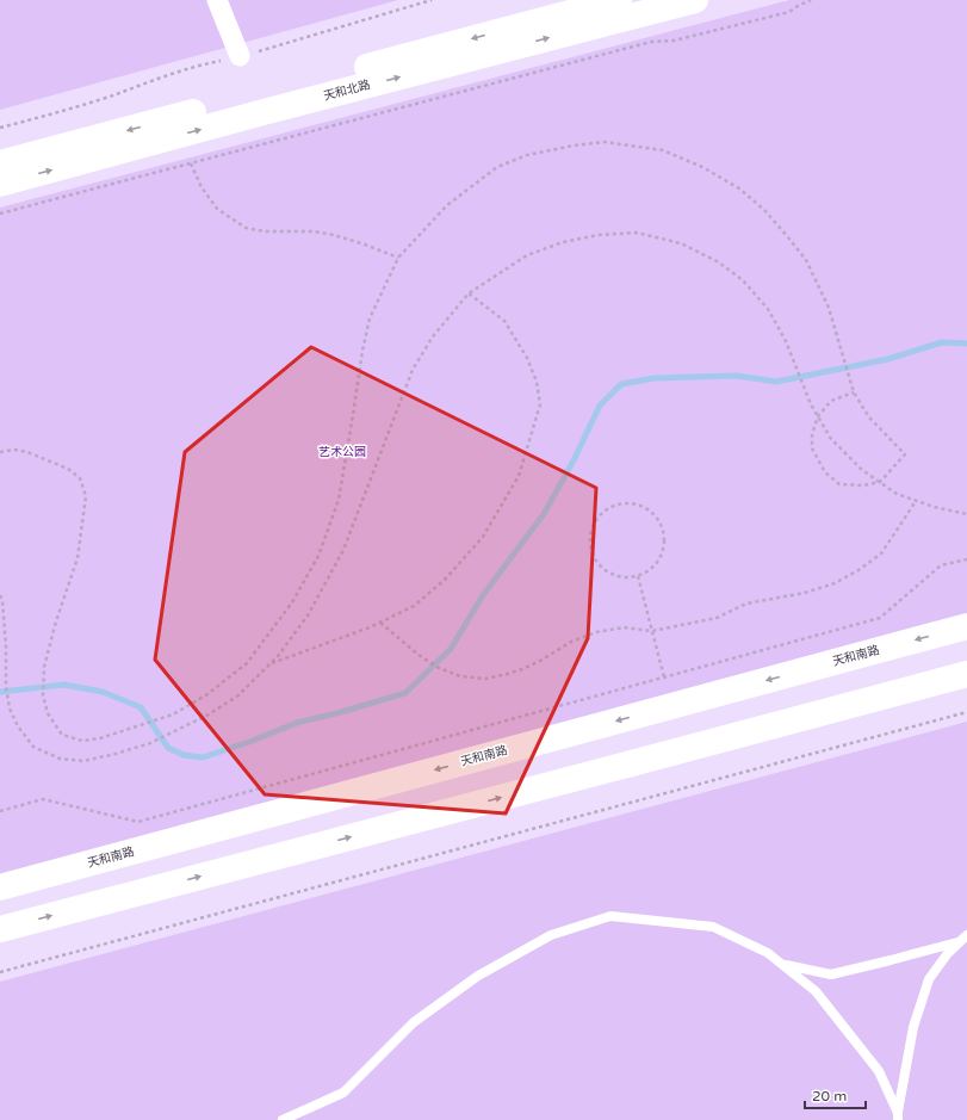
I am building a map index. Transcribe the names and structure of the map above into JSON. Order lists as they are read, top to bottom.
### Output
{
  "streets": {
    "street": ["天和北路", "天和南路"]
  },
  "parks": ["艺术公园"],
  "scale_bar": "20 m"
}
